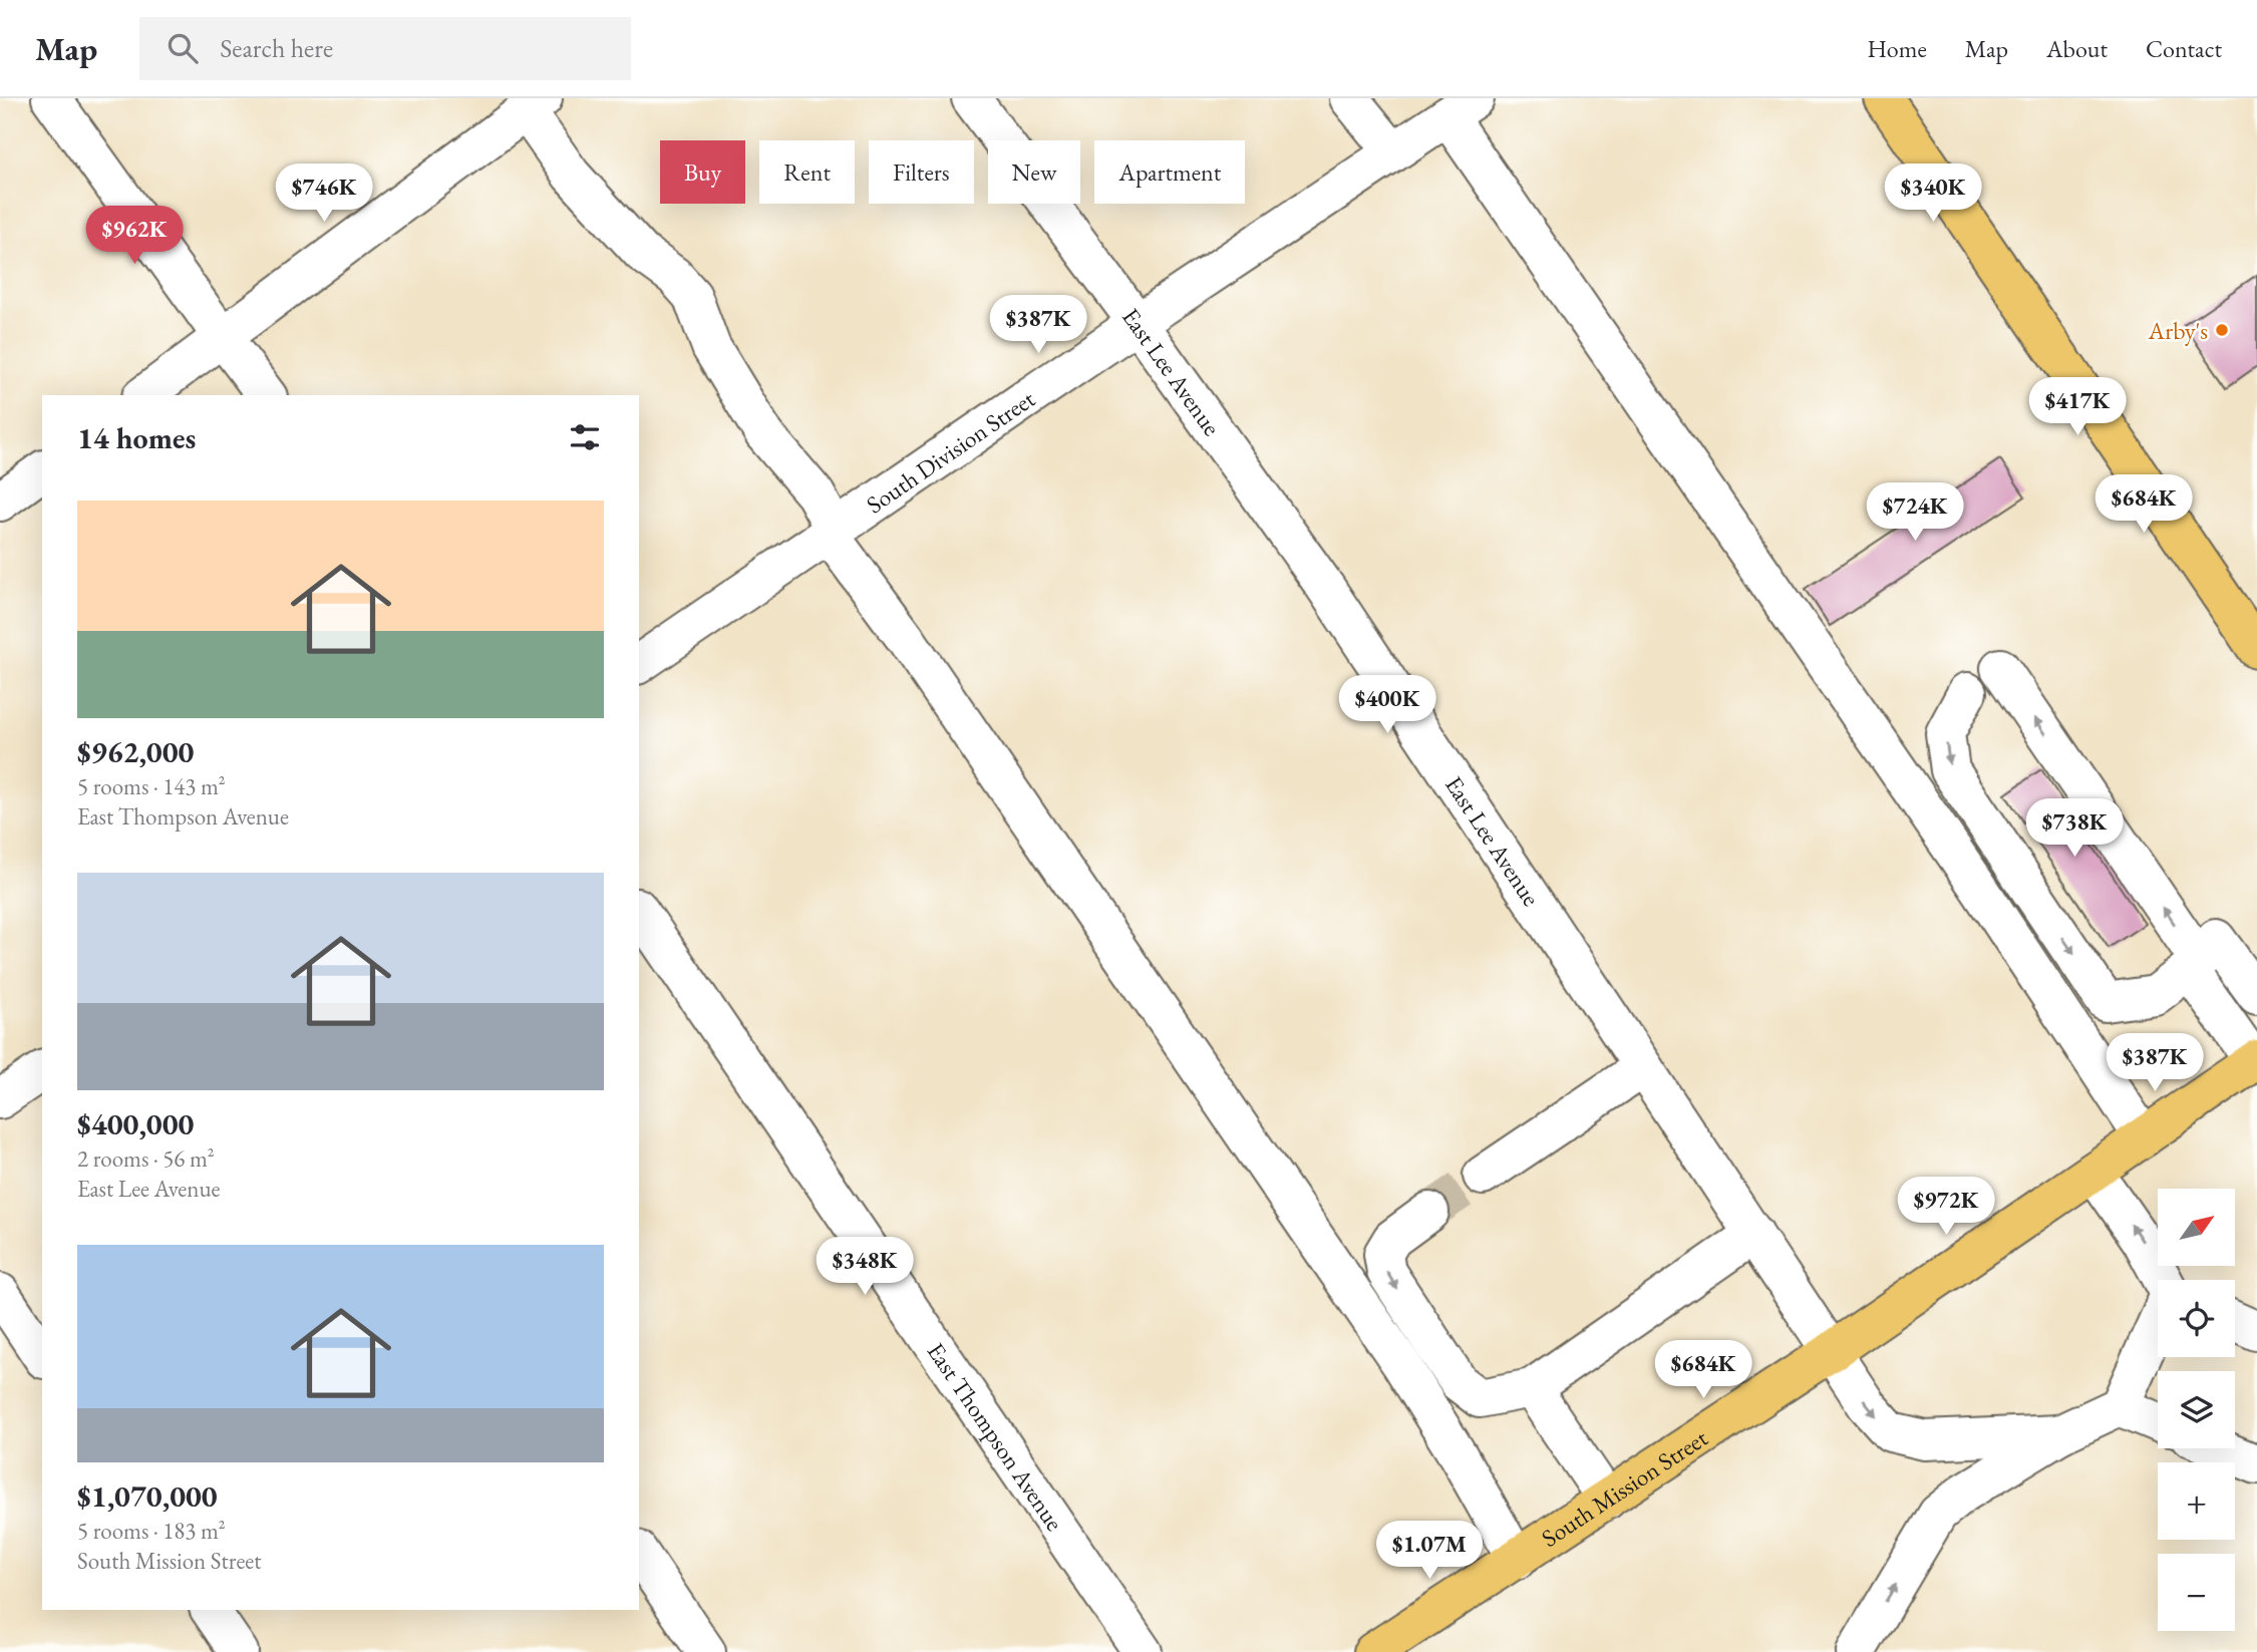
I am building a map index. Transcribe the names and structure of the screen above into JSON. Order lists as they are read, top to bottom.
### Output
{
  "streets": {
    "main road": ["South Mission Street"],
    "street": ["East Lee Avenue", "South Division Street", "East Thompson Avenue"]
  },
  "crossings": [
    ["East Lee Avenue", "South Division Street"],
    ["East Lee Avenue", "South Mission Street"]
  ],
  "places": ["Arby's"],
  "north": "top right",
  "page": {
    "header": "Map",
    "search": "Search here",
    "nav": [
      "Home",
      "Map",
      "About",
      "Contact"
    ],
    "chip": [
      "Buy",
      "Rent",
      "Filters",
      "New",
      "Apartment"
    ],
    "price": [
      "$746K",
      "$340K",
      "$962K",
      "$387K",
      "$417K",
      "$684K",
      "$724K",
      "$400K",
      "$738K",
      "$387K",
      "$972K",
      "$348K",
      "$684K",
      "$1.07M"
    ],
    "heading": "14 homes",
    "list": [
      {
        "name": "$962,000",
        "note": "5 rooms · 143 m² · East Thompson Avenue"
      },
      {
        "name": "$400,000",
        "note": "2 rooms · 56 m² · East Lee Avenue"
      },
      {
        "name": "$1,070,000",
        "note": "5 rooms · 183 m² · South Mission Street"
      }
    ],
    "map_buttons": ["+", "−"]
  }
}
